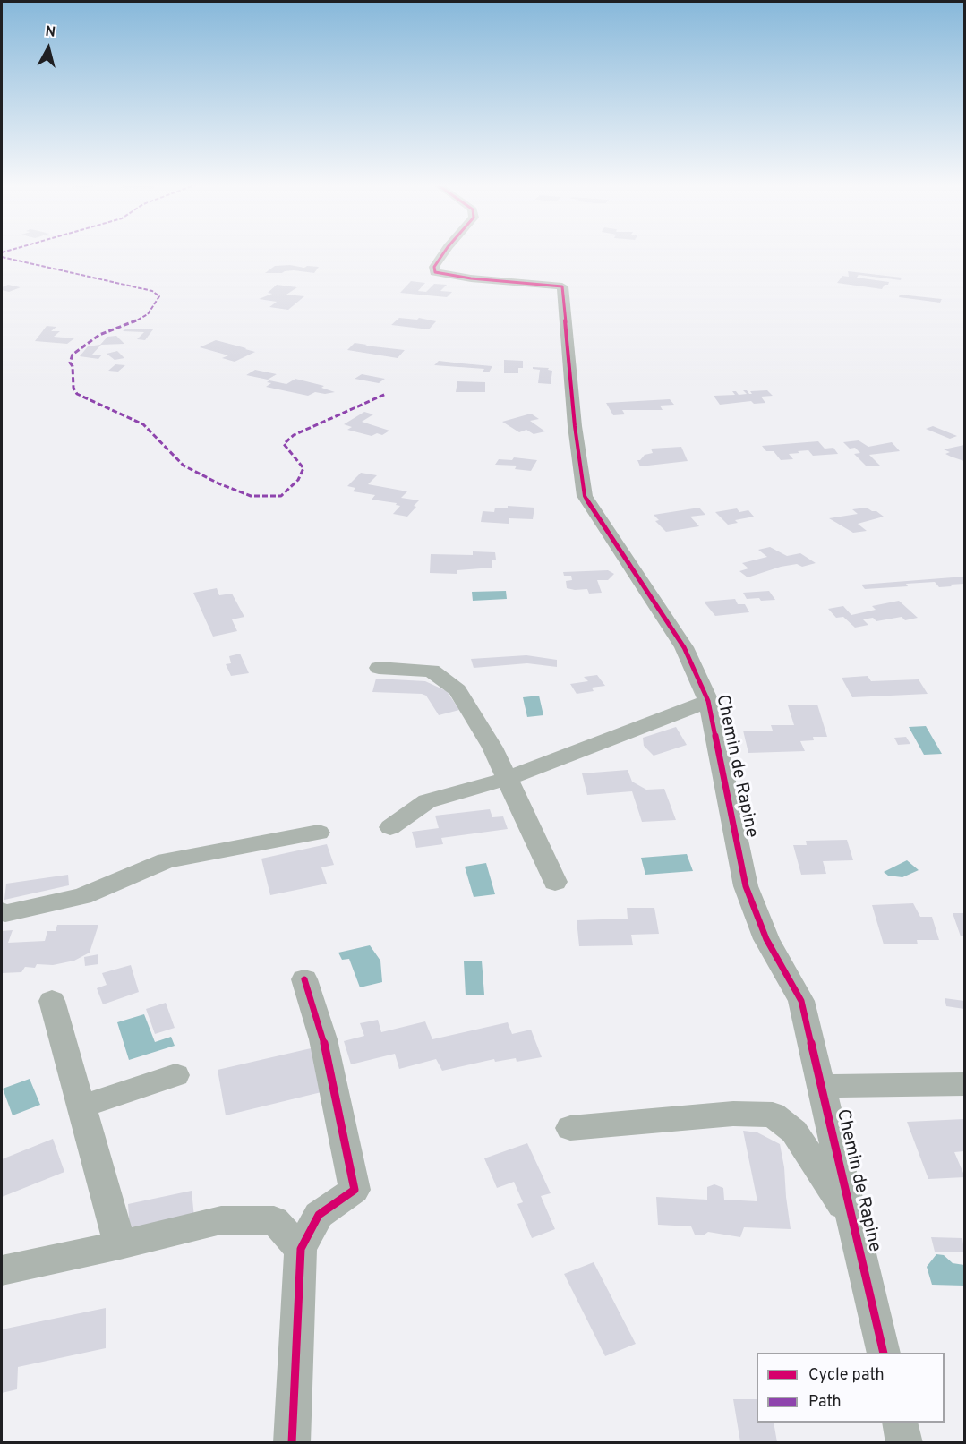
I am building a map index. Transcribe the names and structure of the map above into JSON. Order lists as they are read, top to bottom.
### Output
{
  "streets": {
    "street": ["Chemin de Rapine"]
  },
  "legend": ["Cycle path", "Path"],
  "north": "top"
}
